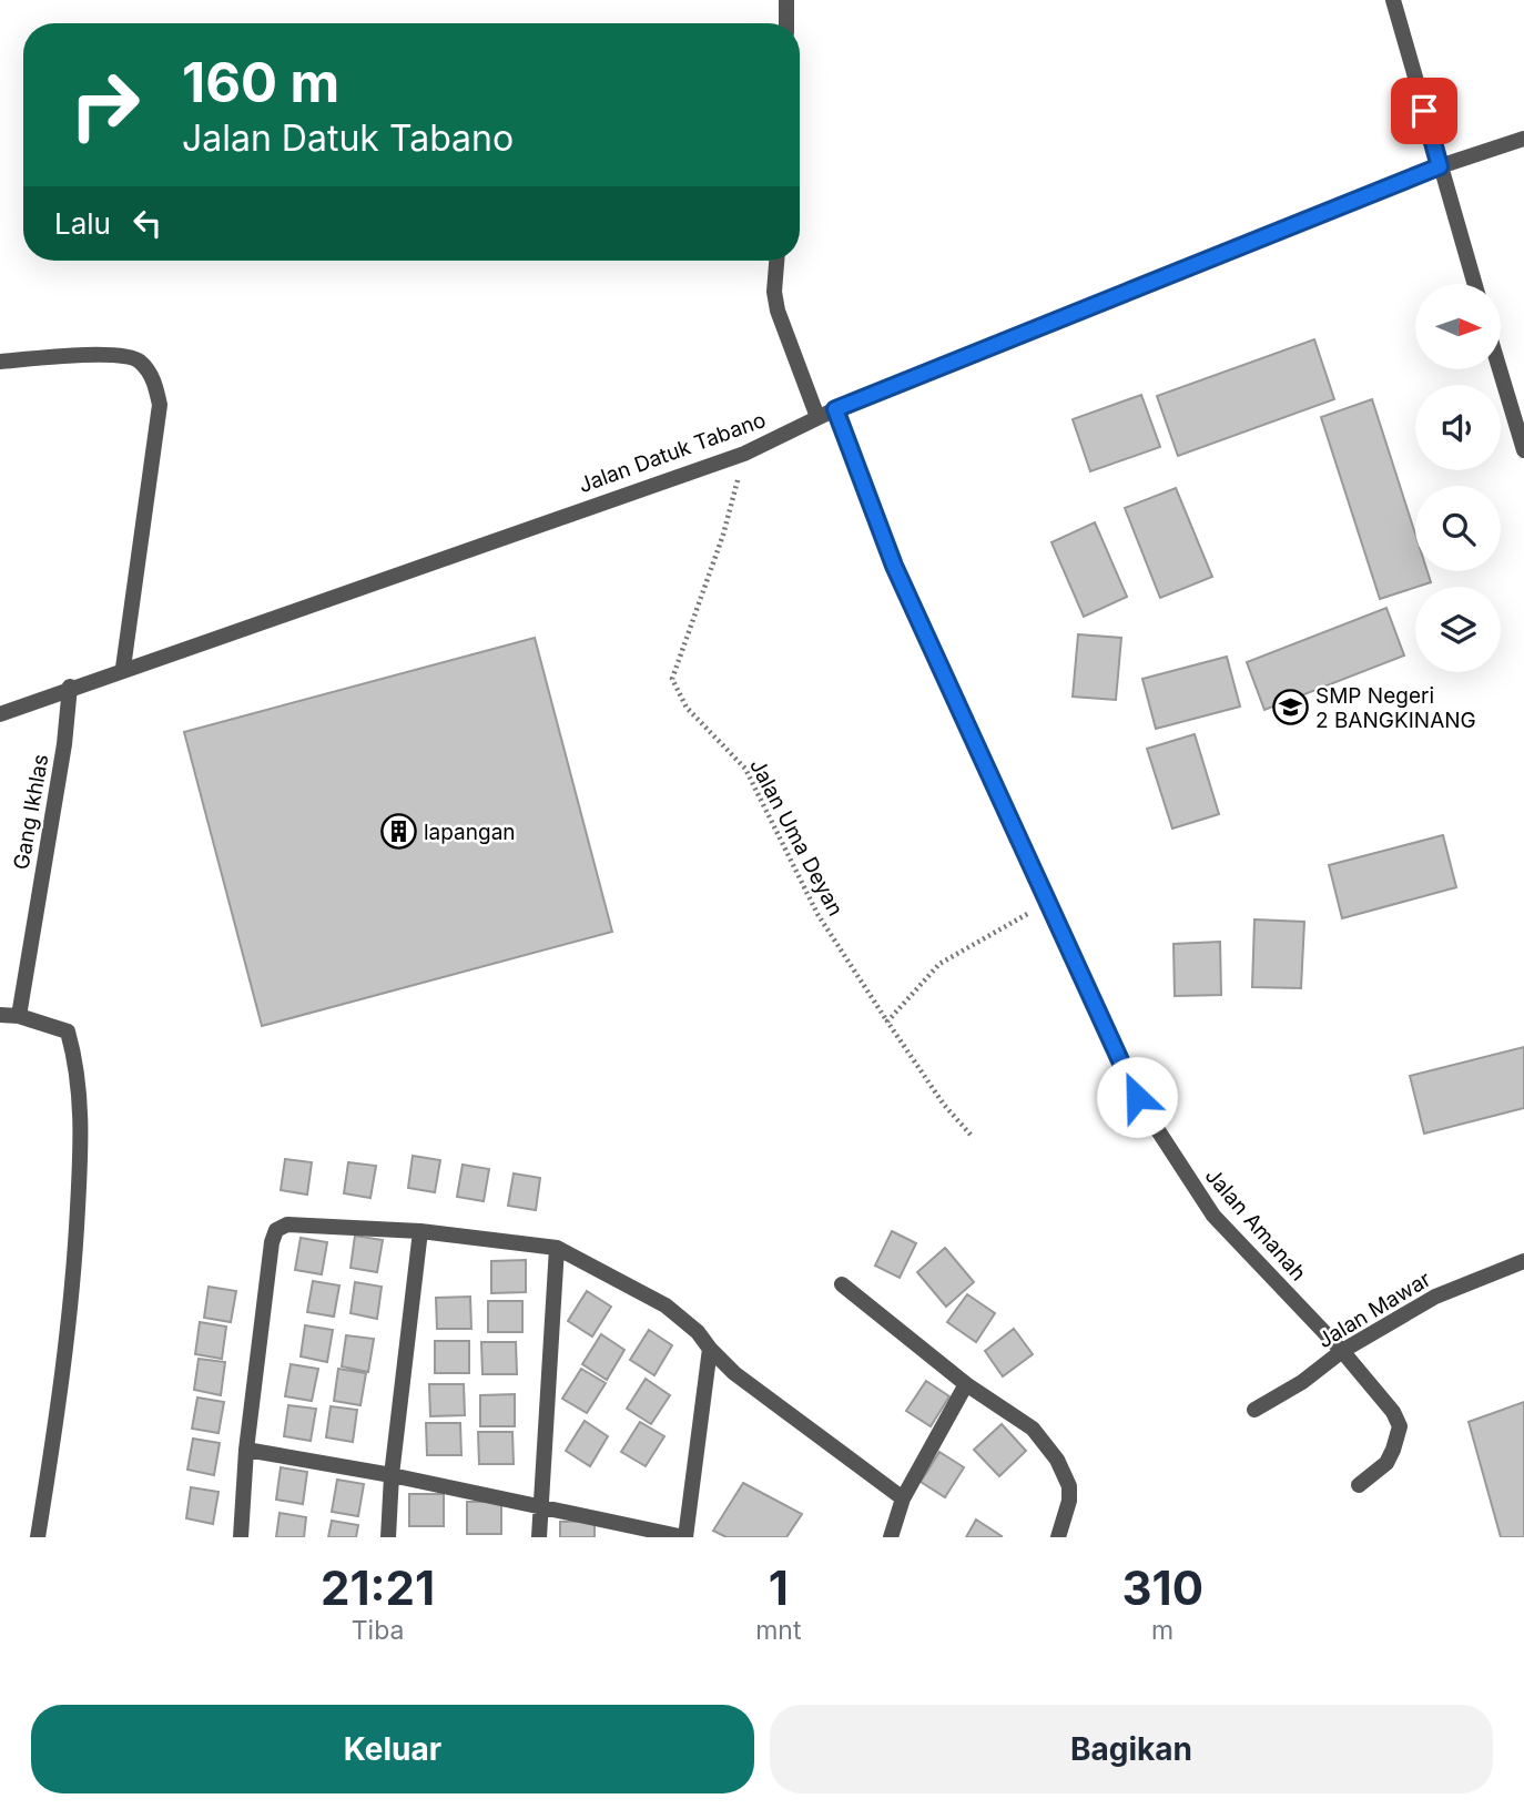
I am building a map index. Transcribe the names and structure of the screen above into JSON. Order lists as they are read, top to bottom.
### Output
{
  "streets": {
    "street": [
      "Jalan Datuk Tabano",
      "Gang Ikhlas",
      "Jalan Amanah",
      "Jalan Mawar"
    ],
    "path": ["Jalan Uma Deyan"]
  },
  "crossings": [
    ["Jalan Datuk Tabano", "Gang Ikhlas"],
    ["Jalan Datuk Tabano", "Jalan Uma Deyan"],
    ["Jalan Datuk Tabano", "Jalan Amanah"],
    ["Jalan Amanah", "Jalan Mawar"]
  ],
  "places": {
    "school or university": ["SMP Negeri 2 BANGKINANG"],
    "building": ["lapangan"]
  },
  "north": "right",
  "page": {
    "turn": ["160 m", "Jalan Datuk Tabano"],
    "then": "Lalu",
    "eta": [
      "21:21",
      "Tiba",
      "1",
      "mnt",
      "310",
      "m"
    ],
    "buttons": ["Keluar", "Bagikan"]
  }
}
